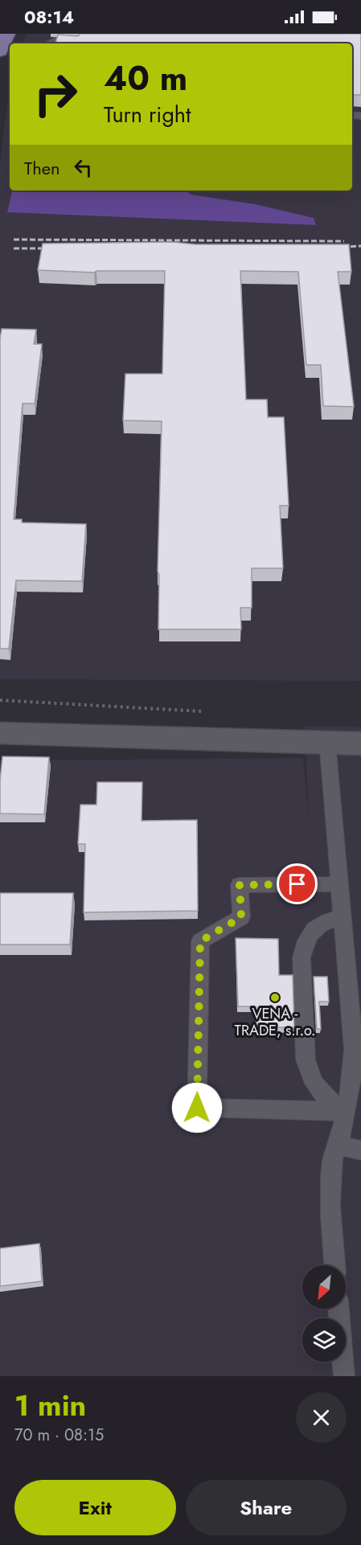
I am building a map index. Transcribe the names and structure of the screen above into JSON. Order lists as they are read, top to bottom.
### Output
{
  "places": ["VENA - TRADE, s.r.o."],
  "north": "bottom left",
  "page": {
    "status": "08:14",
    "turn": ["40 m", "Turn right"],
    "then": "Then",
    "heading": ["1 min", "70 m · 08:15"],
    "buttons": ["Exit", "Share"]
  }
}
